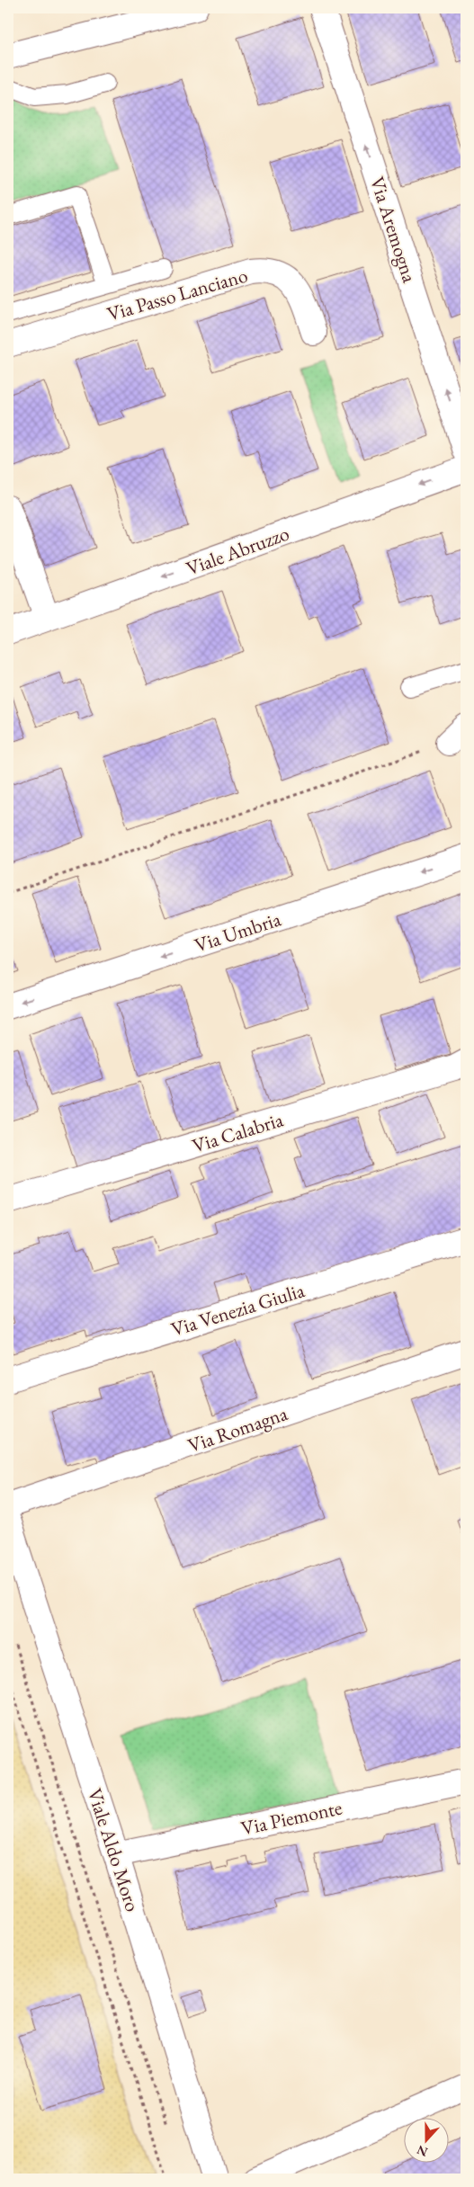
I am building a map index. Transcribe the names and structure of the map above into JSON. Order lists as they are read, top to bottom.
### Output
{
  "streets": {
    "street": [
      "Via Aremogna",
      "Via Passo Lanciano",
      "Viale Abruzzo",
      "Via Umbria",
      "Via Calabria",
      "Via Venezia Giulia",
      "Via Romagna",
      "Via Piemonte",
      "Viale Aldo Moro"
    ]
  },
  "crossings": [
    ["Via Piemonte", "Viale Aldo Moro"]
  ],
  "one_way": ["Via Aremogna", "Viale Abruzzo", "Via Umbria"],
  "north": "bottom"
}
